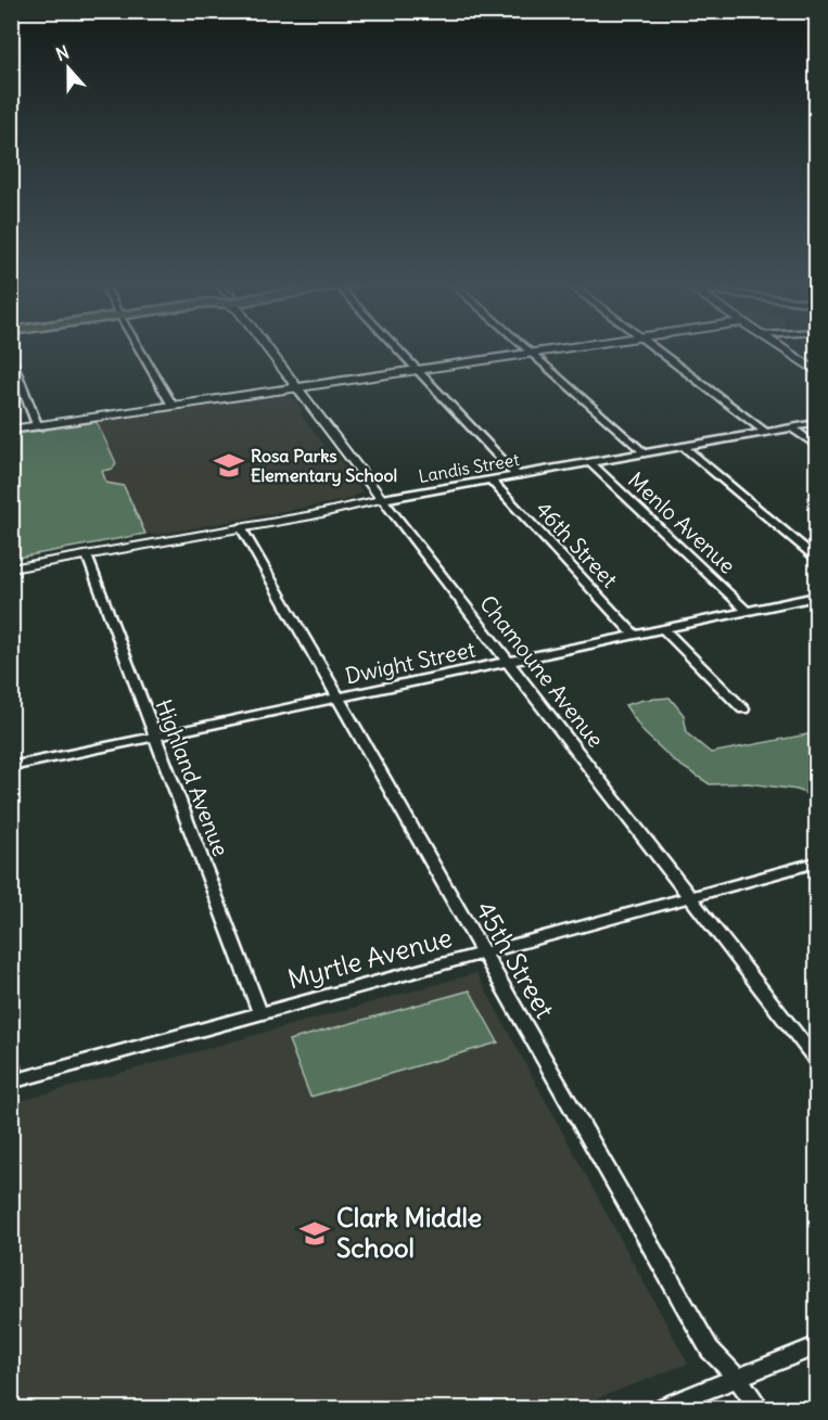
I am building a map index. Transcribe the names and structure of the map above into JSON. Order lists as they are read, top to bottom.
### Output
{
  "streets": {
    "street": [
      "Landis Street",
      "Menlo Avenue",
      "46th Street",
      "Dwight Street",
      "Chamoune Avenue",
      "Highland Avenue",
      "Myrtle Avenue",
      "45th Street"
    ]
  },
  "crossings": [
    ["Landis Street", "Menlo Avenue"],
    ["Landis Street", "46th Street"],
    ["Landis Street", "Chamoune Avenue"],
    ["Landis Street", "Highland Avenue"],
    ["Landis Street", "45th Street"],
    ["Menlo Avenue", "Dwight Street"],
    ["46th Street", "Dwight Street"],
    ["Dwight Street", "Chamoune Avenue"],
    ["Dwight Street", "Highland Avenue"],
    ["Dwight Street", "45th Street"],
    ["Chamoune Avenue", "Myrtle Avenue"],
    ["Highland Avenue", "Myrtle Avenue"],
    ["Myrtle Avenue", "45th Street"]
  ],
  "places": {
    "school or university": ["Rosa Parks Elementary School", "Clark Middle School"]
  },
  "north": "top"
}
